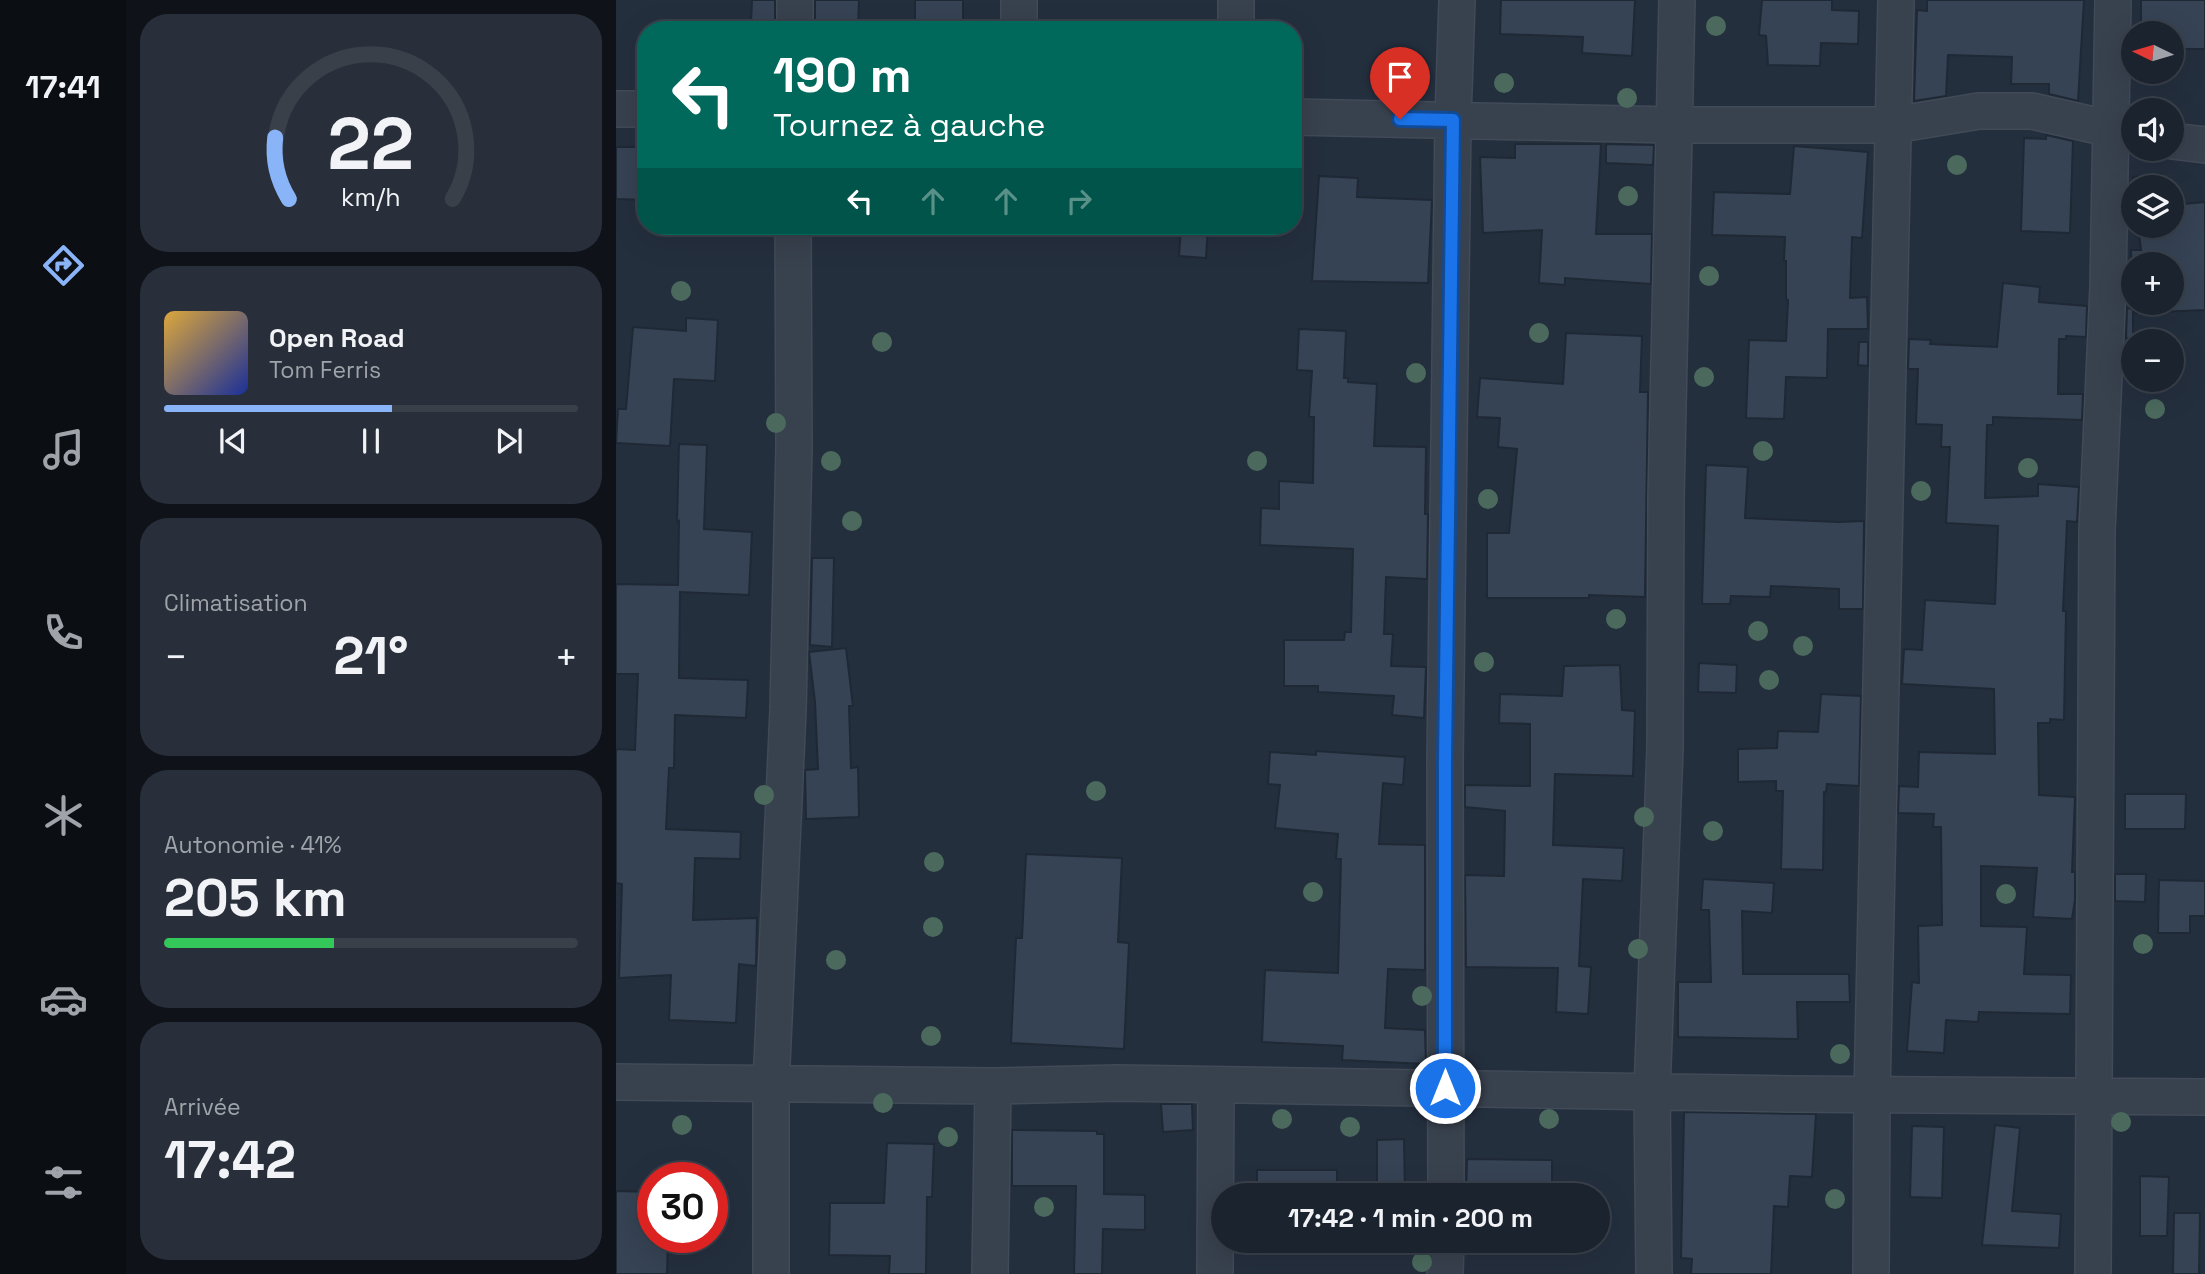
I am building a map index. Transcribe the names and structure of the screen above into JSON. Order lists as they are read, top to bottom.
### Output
{
  "north": "left",
  "page": {
    "tabs": "17:41",
    "map_buttons": ["+", "−"],
    "turn": ["190 m", "Tournez à gauche"],
    "song": ["Open Road", "Tom Ferris"],
    "tile": [
      "Climatisation",
      ["Autonomie · 41%", "205 km"],
      ["Arrivée", "17:42"]
    ],
    "heat": ["−", "21°", "+"],
    "limit": "30",
    "trip": "17:42 · 1 min · 200 m",
    "gauge": ["22", "km/h"]
  }
}
